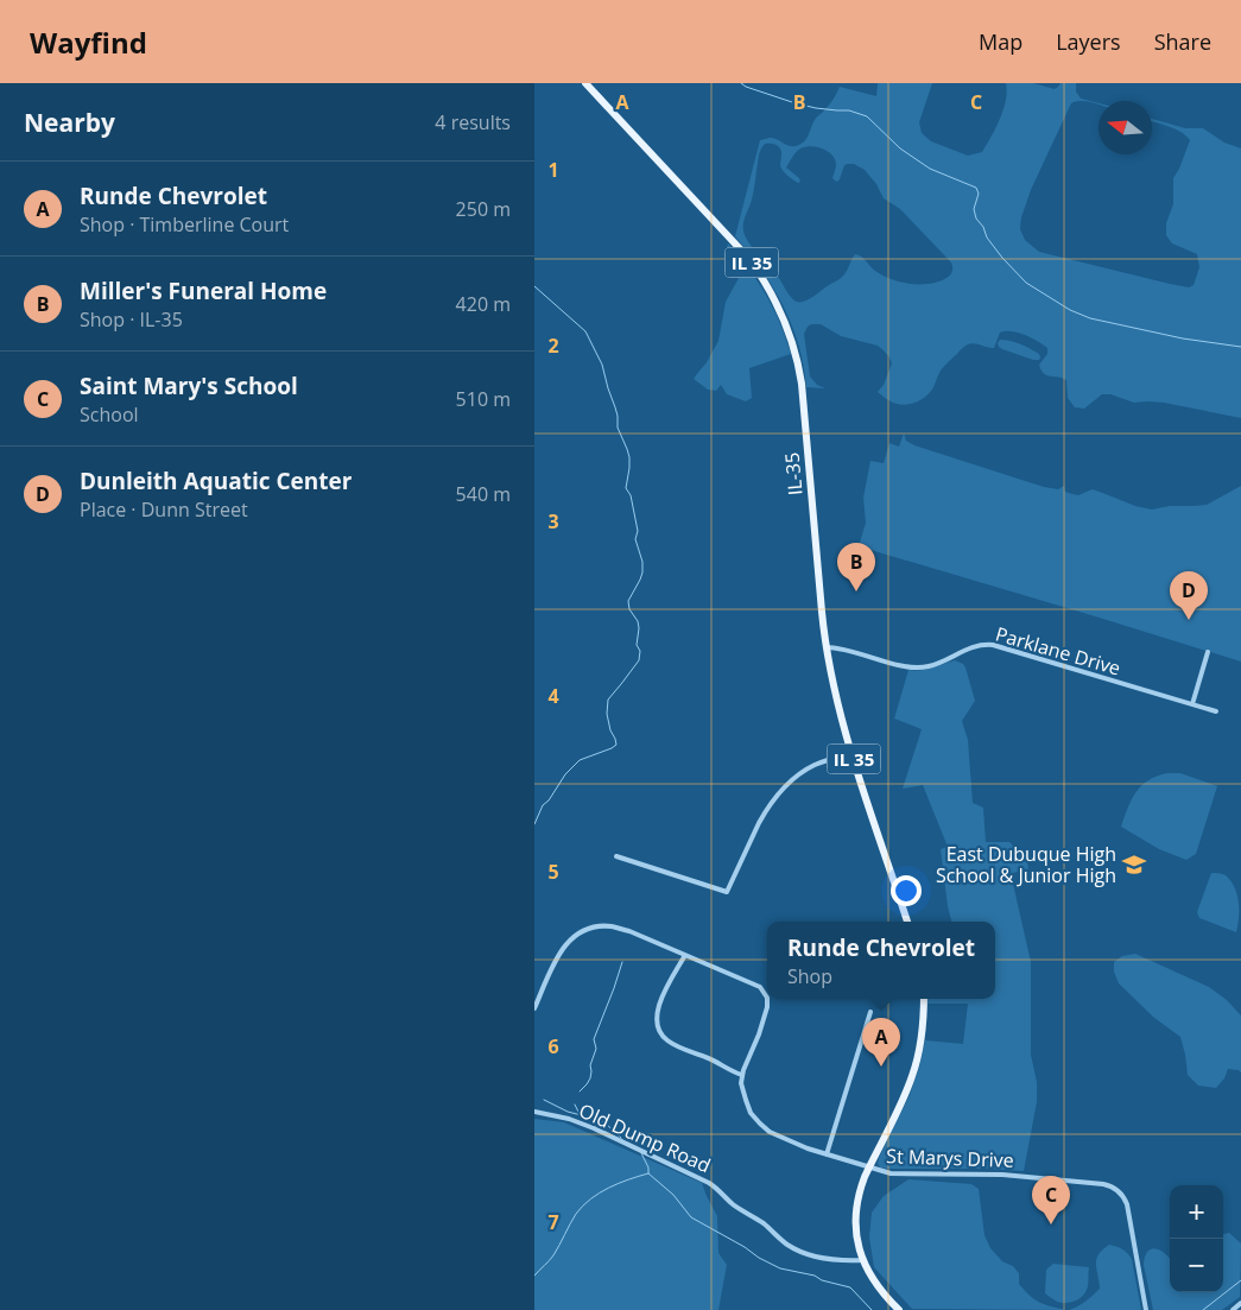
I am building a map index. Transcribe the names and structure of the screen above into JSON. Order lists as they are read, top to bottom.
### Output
{
  "streets": {
    "main road": ["IL 35", "IL-35"],
    "street": ["Parklane Drive", "Old Dump Road", "St Marys Drive"]
  },
  "crossings": [
    ["IL-35", "Parklane Drive"]
  ],
  "places": {
    "school or university": ["East Dubuque High School & Junior High"]
  },
  "north": "left",
  "page": {
    "header": "Wayfind",
    "nav": ["Map", "Layers", "Share"],
    "heading": ["Nearby", "4 results"],
    "list": [
      {
        "mark": "A",
        "name": "Runde Chevrolet",
        "note": "Shop · Timberline Court",
        "value": "250 m"
      },
      {
        "mark": "B",
        "name": "Miller's Funeral Home",
        "note": "Shop · IL-35",
        "value": "420 m"
      },
      {
        "mark": "C",
        "name": "Saint Mary's School",
        "note": "School",
        "value": "510 m"
      },
      {
        "mark": "D",
        "name": "Dunleith Aquatic Center",
        "note": "Place · Dunn Street",
        "value": "540 m"
      }
    ],
    "pins": [
      "B",
      "D",
      "A",
      "C"
    ],
    "popup": ["Runde Chevrolet", "Shop"],
    "map_buttons": ["+", "−"]
  },
  "grid": {
    "columns": ["A", "B", "C"],
    "rows": [
      "1",
      "2",
      "3",
      "4",
      "5",
      "6",
      "7"
    ]
  }
}
